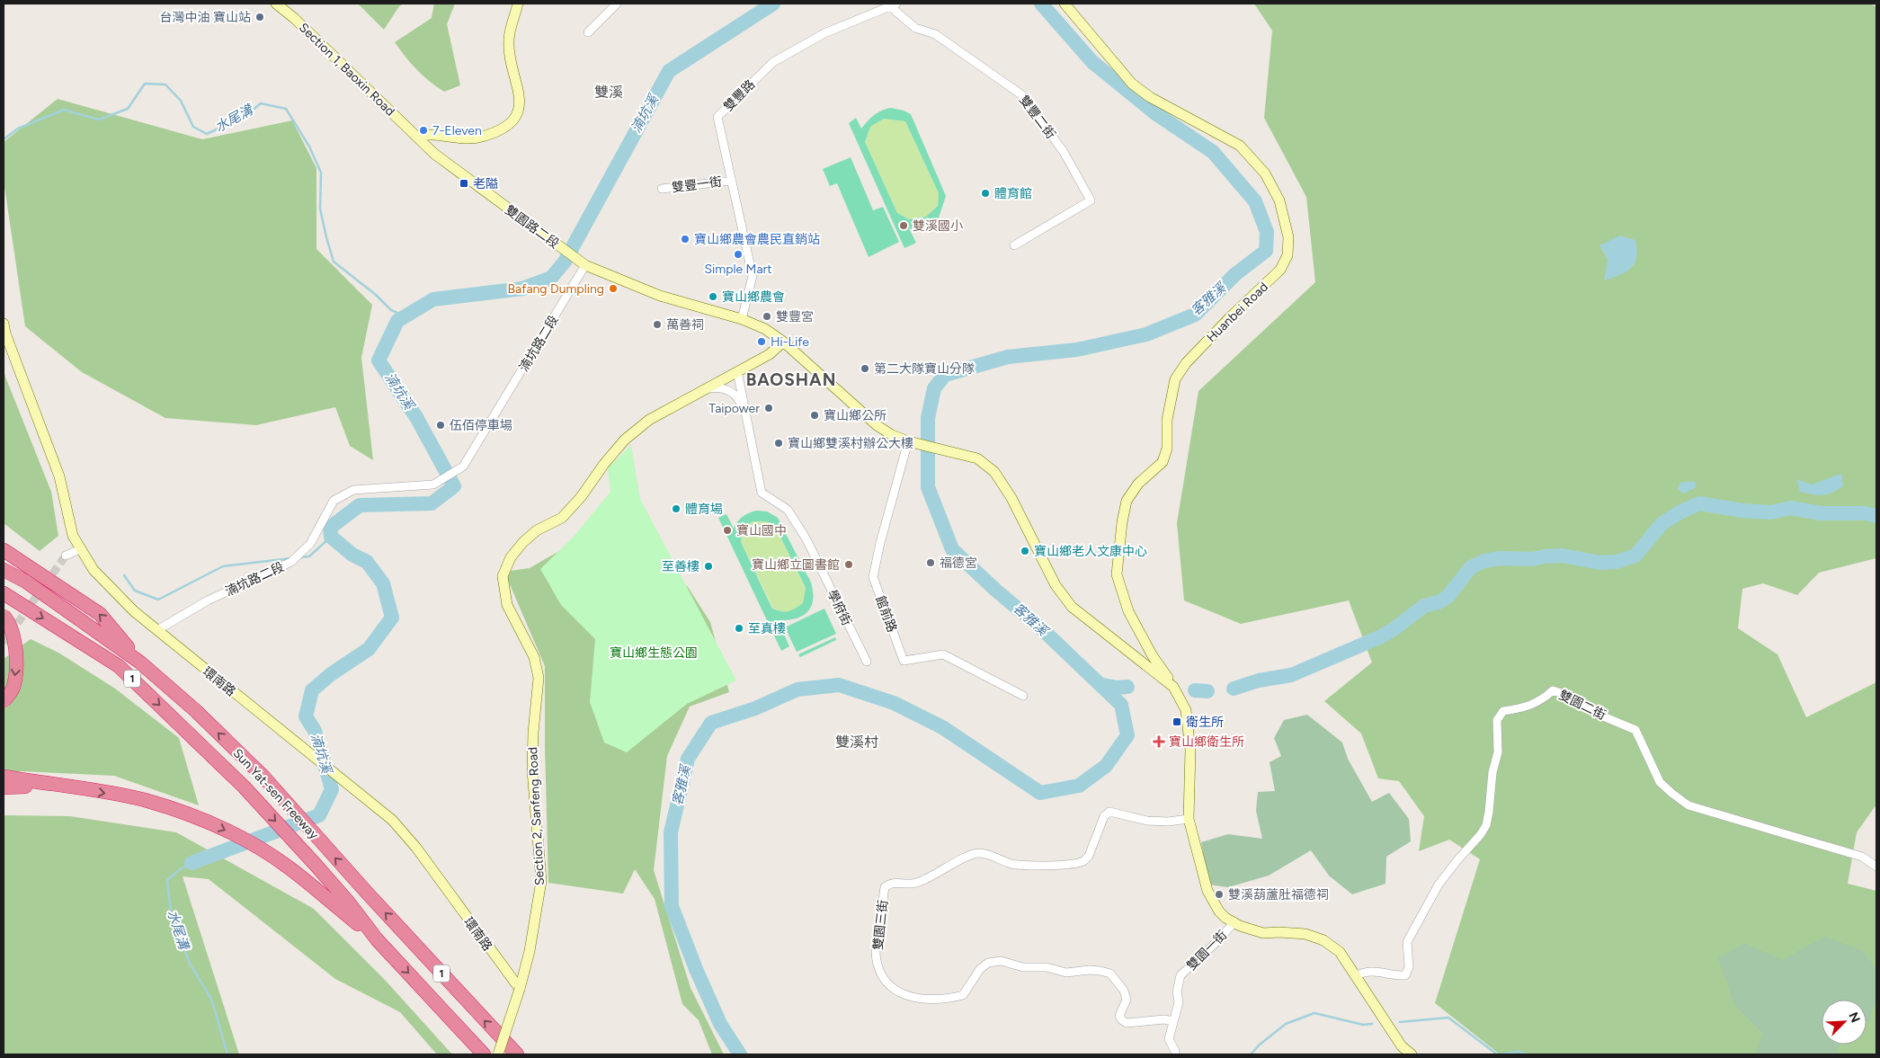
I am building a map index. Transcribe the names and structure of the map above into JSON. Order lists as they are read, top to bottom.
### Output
{
  "streets": {
    "highway": ["1", "Sun Yat-sen Freeway"],
    "street": [
      "Section 1, Baoxin Road",
      "雙豐路",
      "雙豐二街",
      "雙豐一街",
      "雙園路二段",
      "Huanbei Road",
      "湳坑路二段",
      "學府街",
      "館前路",
      "環南路",
      "雙園二街",
      "Section 2, Sanfeng Road",
      "雙園三街",
      "雙園一街"
    ]
  },
  "crossings": [
    ["Section 1, Baoxin Road", "雙園路二段"],
    ["雙豐路", "雙豐二街"],
    ["雙豐路", "雙豐一街"],
    ["雙豐路", "雙園路二段"],
    ["雙園路二段", "Huanbei Road"],
    ["雙園路二段", "湳坑路二段"],
    ["雙園路二段", "館前路"],
    ["雙園路二段", "Section 2, Sanfeng Road"],
    ["Huanbei Road", "雙園三街"],
    ["Huanbei Road", "雙園一街"],
    ["湳坑路二段", "環南路"],
    ["學府街", "Section 2, Sanfeng Road"],
    ["環南路", "Section 2, Sanfeng Road"],
    ["雙園三街", "雙園一街"]
  ],
  "districts": ["雙溪", "BAOSHAN", "雙溪村"],
  "water": ["湳坑溪", "水尾溝", "客雅溪"],
  "parks": ["寶山鄉生態公園"],
  "places": {
    "other": [
      "台灣中油 寶山站",
      "7-Eleven",
      "體育館",
      "雙溪國小",
      "寶山鄉農會農民直銷站",
      "Simple Mart",
      "Bafang Dumpling",
      "寶山鄉農會",
      "雙豐宮",
      "萬善祠",
      "Hi-Life",
      "第二大隊寶山分隊",
      "Taipower",
      "寶山鄉公所",
      "伍佰停車場",
      "寶山鄉雙溪村辦公大樓",
      "體育場",
      "寶山國中",
      "寶山鄉老人文康中心",
      "福德宮",
      "寶山鄉立圖書館",
      "至善樓",
      "至真樓",
      "雙溪葫蘆肚福德祠"
    ],
    "transit": ["老隘", "衛生所"],
    "health": ["寶山鄉衛生所"]
  },
  "north": "top right"
}
